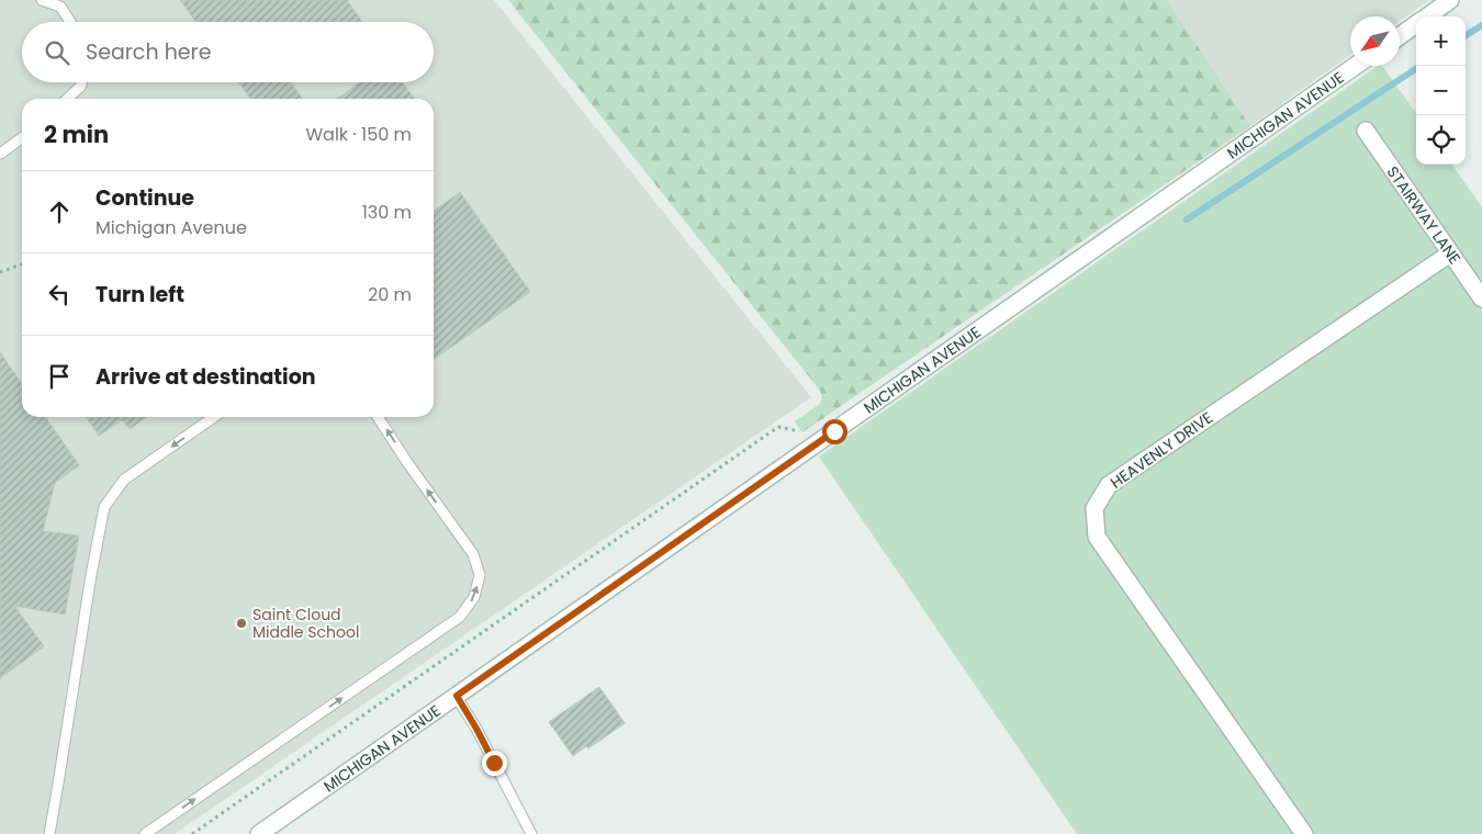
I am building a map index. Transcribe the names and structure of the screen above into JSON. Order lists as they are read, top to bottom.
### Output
{
  "streets": {
    "street": ["MICHIGAN AVENUE", "STAIRWAY LANE", "HEAVENLY DRIVE"]
  },
  "crossings": [
    ["STAIRWAY LANE", "HEAVENLY DRIVE"]
  ],
  "places": ["Saint Cloud Middle School"],
  "north": "bottom left",
  "page": {
    "map_buttons": ["+", "−"],
    "search": "Search here",
    "heading": ["2 min", "Walk · 150 m"],
    "list": [
      ["Continue", "Michigan Avenue", "130 m"],
      ["Turn left", "20 m"],
      "Arrive at destination"
    ]
  }
}
